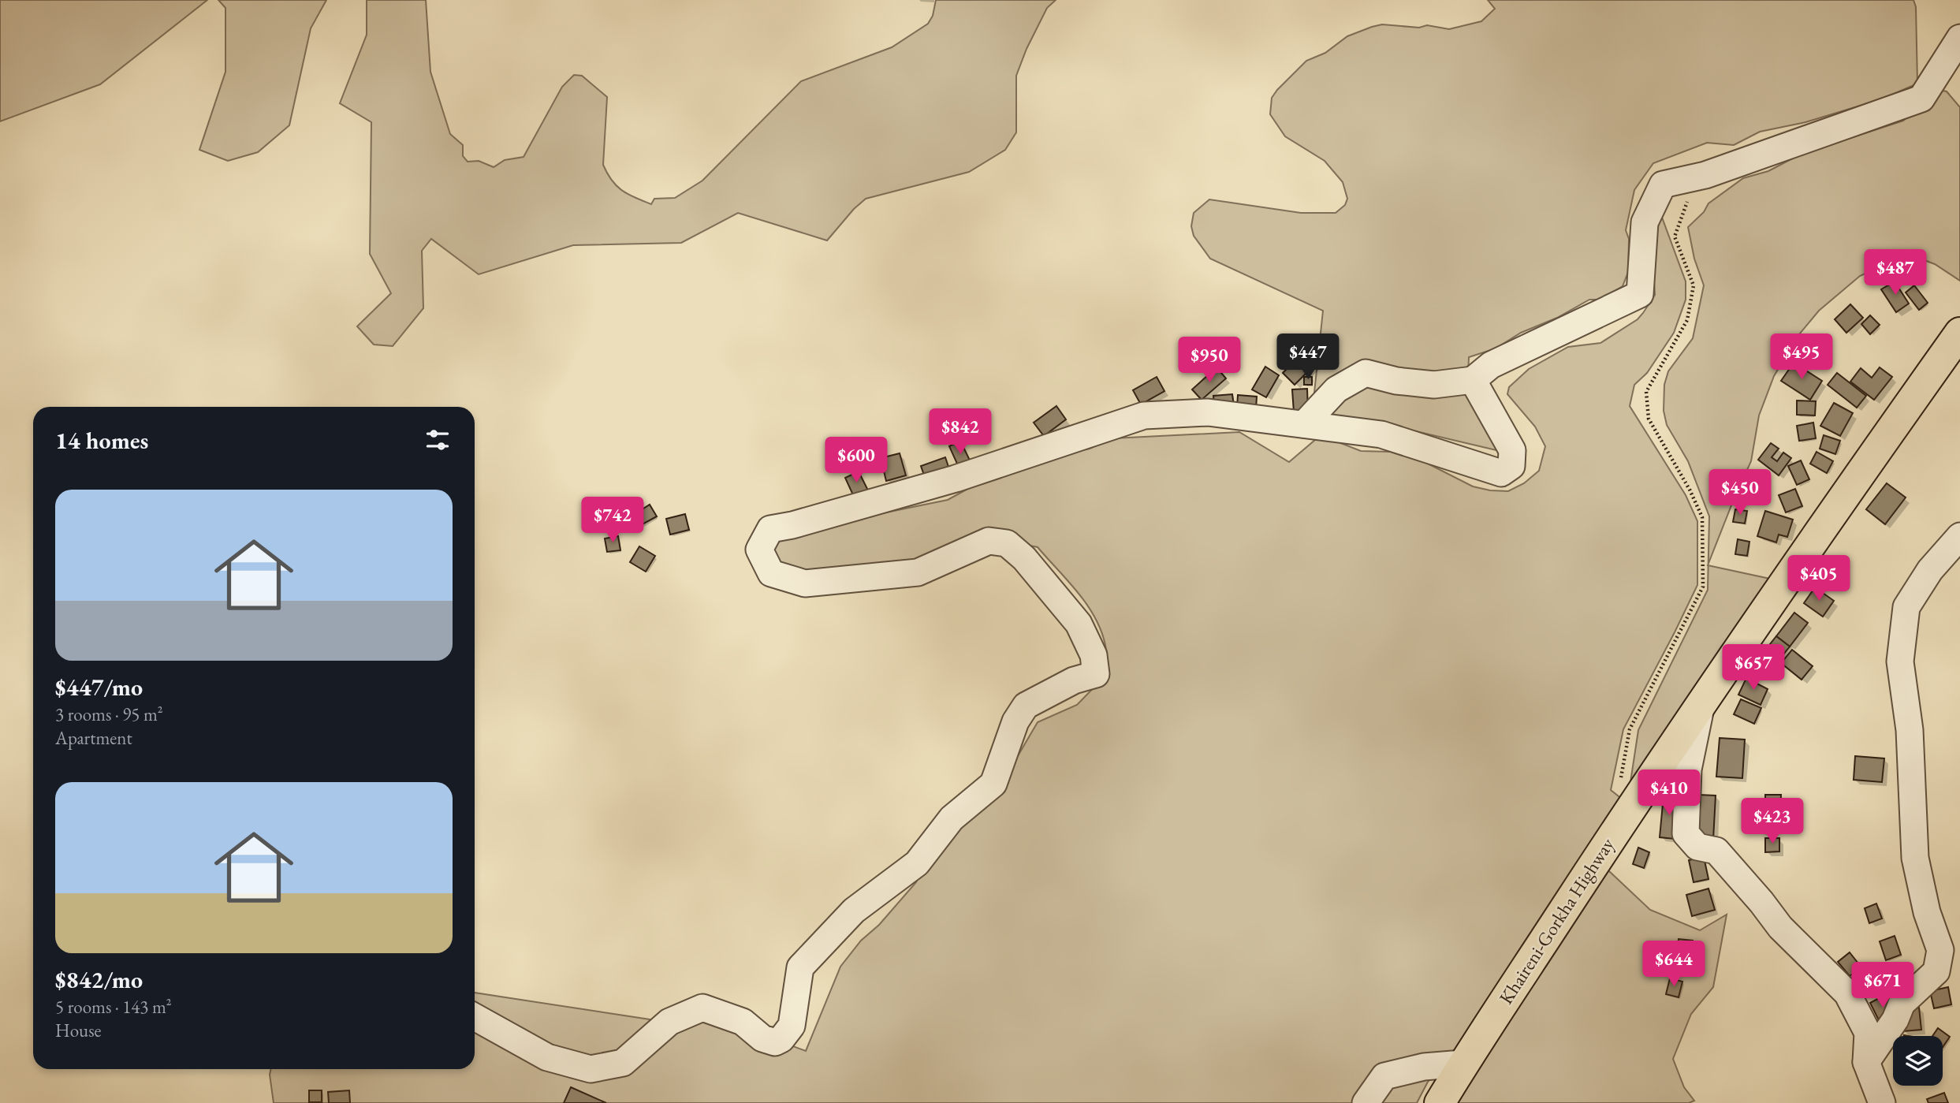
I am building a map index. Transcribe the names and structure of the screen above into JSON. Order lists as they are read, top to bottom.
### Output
{
  "streets": {
    "main road": ["Khaireni-Gorkha Highway"]
  },
  "page": {
    "price": [
      "$487",
      "$447",
      "$495",
      "$950",
      "$842",
      "$600",
      "$450",
      "$742",
      "$405",
      "$657",
      "$410",
      "$423",
      "$644",
      "$671"
    ],
    "heading": "14 homes",
    "list": [
      {
        "name": "$447/mo",
        "note": "3 rooms · 95 m² · Apartment"
      },
      {
        "name": "$842/mo",
        "note": "5 rooms · 143 m² · House"
      }
    ]
  }
}
